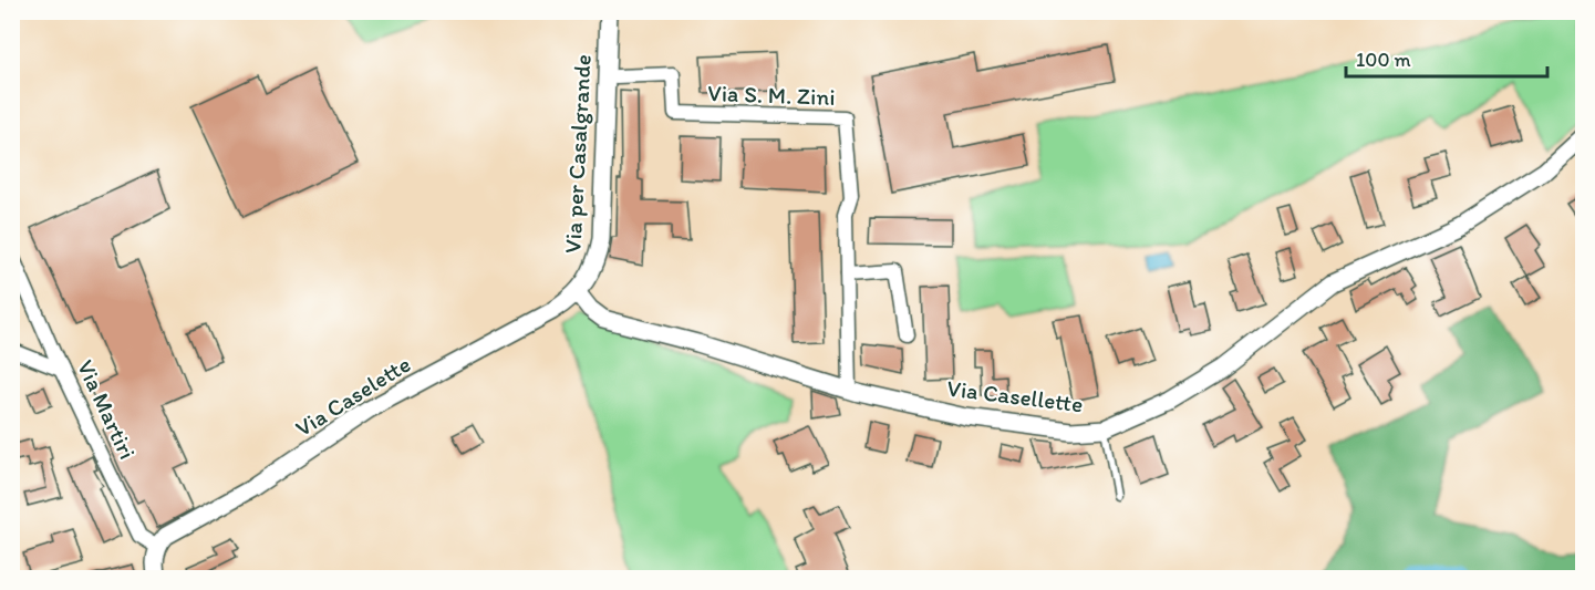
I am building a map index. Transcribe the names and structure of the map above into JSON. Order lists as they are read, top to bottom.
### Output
{
  "streets": {
    "street": [
      "Via S. M. Zini",
      "Via per Casalgrande",
      "Via Caselette",
      "Via Casellette",
      "Via Martiri"
    ]
  },
  "crossings": [
    ["Via S. M. Zini", "Via Casellette"],
    ["Via per Casalgrande", "Via Caselette"],
    ["Via per Casalgrande", "Via Casellette"],
    ["Via Caselette", "Via Casellette"],
    ["Via Caselette", "Via Martiri"]
  ],
  "scale_bar": "100 m"
}
